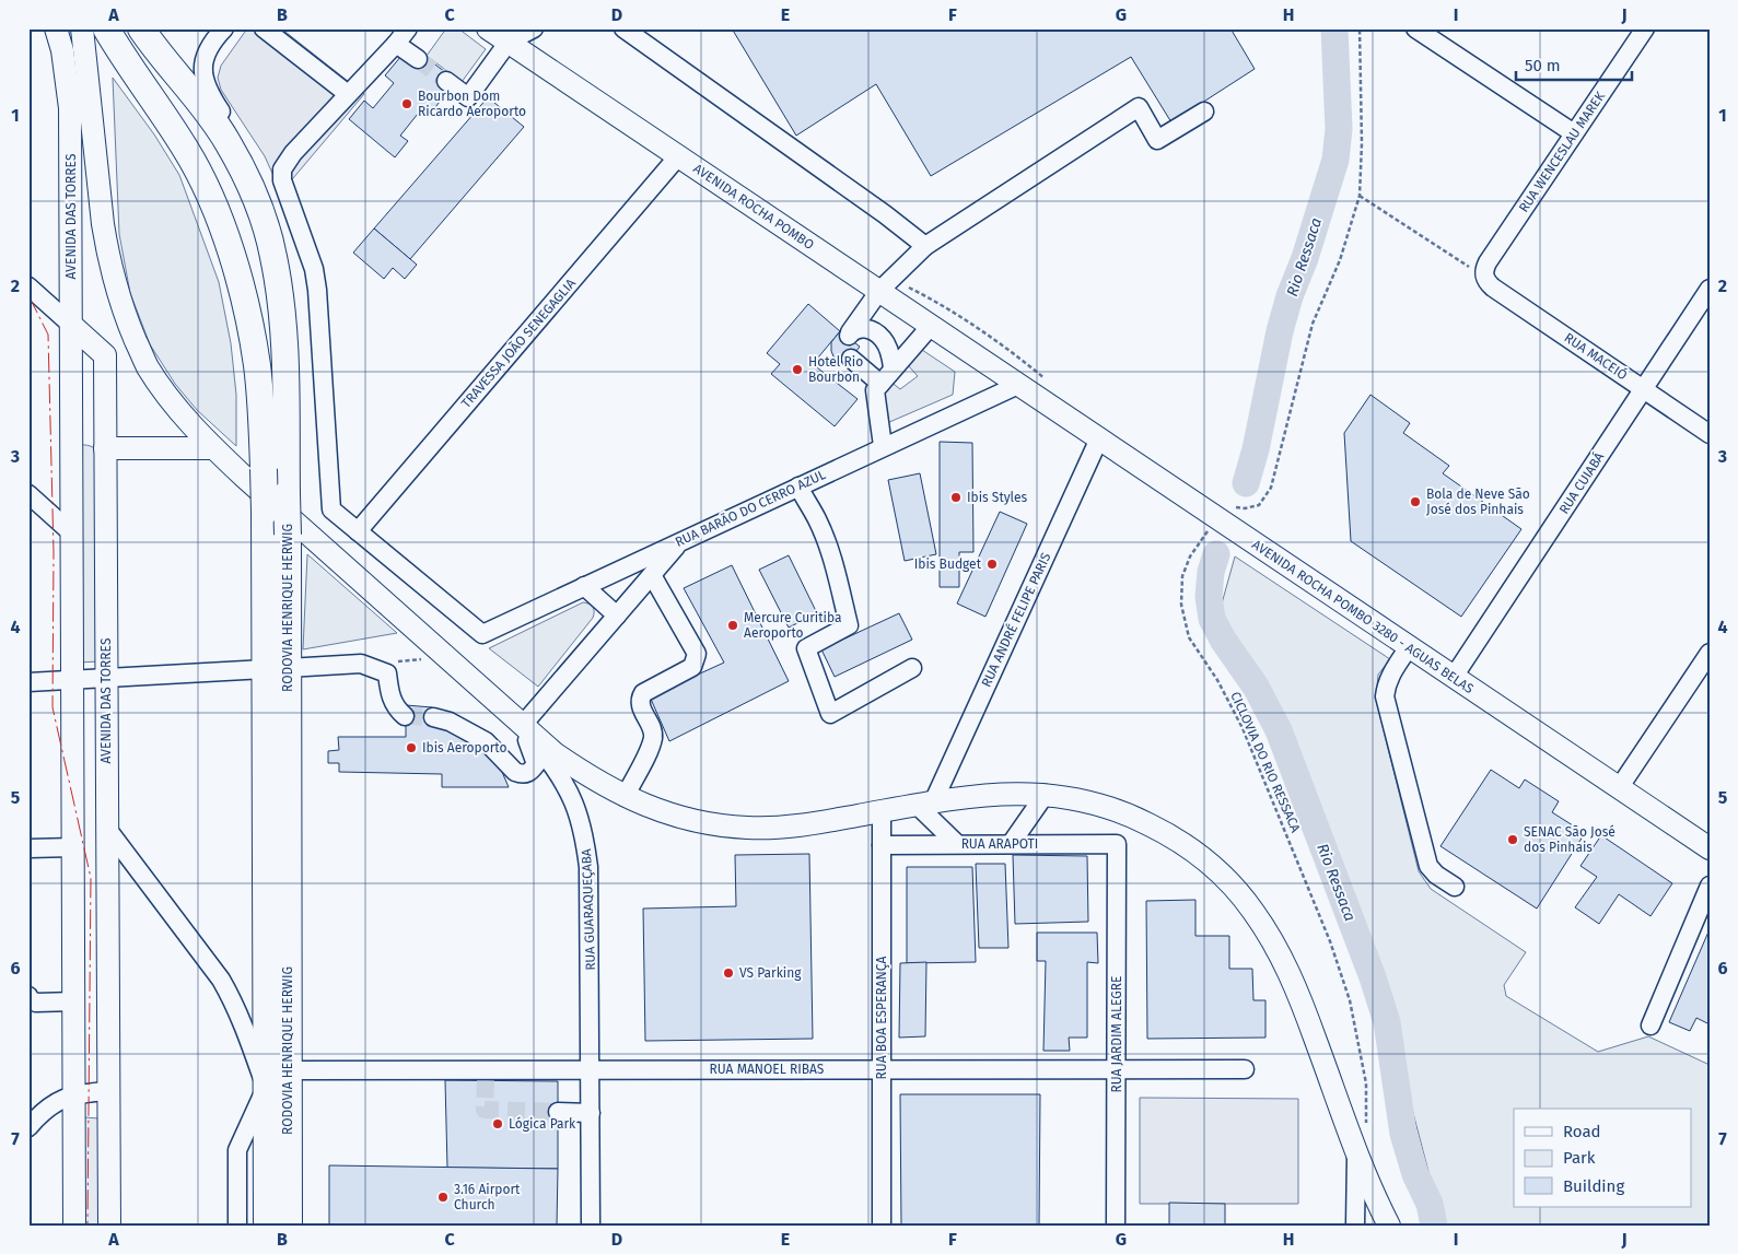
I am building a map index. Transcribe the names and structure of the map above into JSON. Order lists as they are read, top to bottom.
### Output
{
  "streets": {
    "highway": ["RODOVIA HENRIQUE HERWIG"],
    "main road": ["AVENIDA ROCHA POMBO", "AVENIDA DAS TORRES", "AVENIDA ROCHA POMBO 3280 - AGUAS BELAS"],
    "street": [
      "RUA WENCESLAU MAREK",
      "TRAVESSA JOÃO SENEGAGLIA",
      "RUA MACEIÓ",
      "RUA CUIABÁ",
      "RUA BARÃO DO CERRO AZUL",
      "RUA ANDRÉ FELIPE PARIS",
      "RUA ARAPOTI",
      "RUA GUARAQUEÇABA",
      "RUA BOA ESPERANÇA",
      "RUA JARDIM ALEGRE",
      "RUA MANOEL RIBAS"
    ],
    "path": ["CICLOVIA DO RIO RESSACA"]
  },
  "crossings": [
    ["RUA WENCESLAU MAREK", "RUA MACEIÓ"],
    ["AVENIDA ROCHA POMBO", "TRAVESSA JOÃO SENEGAGLIA"],
    ["AVENIDA ROCHA POMBO", "RUA BARÃO DO CERRO AZUL"],
    ["AVENIDA ROCHA POMBO", "AVENIDA ROCHA POMBO 3280 - AGUAS BELAS"],
    ["TRAVESSA JOÃO SENEGAGLIA", "RUA BARÃO DO CERRO AZUL"],
    ["RUA MACEIÓ", "RUA CUIABÁ"],
    ["RUA CUIABÁ", "AVENIDA ROCHA POMBO 3280 - AGUAS BELAS"],
    ["RUA BARÃO DO CERRO AZUL", "AVENIDA ROCHA POMBO 3280 - AGUAS BELAS"],
    ["RODOVIA HENRIQUE HERWIG", "RUA MANOEL RIBAS"],
    ["AVENIDA ROCHA POMBO 3280 - AGUAS BELAS", "RUA ANDRÉ FELIPE PARIS"],
    ["AVENIDA ROCHA POMBO 3280 - AGUAS BELAS", "CICLOVIA DO RIO RESSACA"],
    ["RUA ARAPOTI", "RUA BOA ESPERANÇA"],
    ["RUA ARAPOTI", "RUA JARDIM ALEGRE"],
    ["RUA GUARAQUEÇABA", "RUA MANOEL RIBAS"],
    ["RUA BOA ESPERANÇA", "RUA MANOEL RIBAS"],
    ["RUA JARDIM ALEGRE", "RUA MANOEL RIBAS"]
  ],
  "water": ["Rio Ressaca"],
  "places": [
    "Bourbon Dom Ricardo Aeroporto",
    "Hotel Rio Bourbon",
    "Ibis Styles",
    "Bola de Neve São José dos Pinhais",
    "Ibis Budget",
    "Mercure Curitiba Aeroporto",
    "Ibis Aeroporto",
    "SENAC São José dos Pinhais",
    "VS Parking",
    "Lógica Park",
    "3.16 Airport Church"
  ],
  "legend": ["Road", "Park", "Building"],
  "scale_bar": "50 m",
  "grid": {
    "columns": [
      "A",
      "B",
      "C",
      "D",
      "E",
      "F",
      "G",
      "H",
      "I",
      "J"
    ],
    "rows": [
      "1",
      "2",
      "3",
      "4",
      "5",
      "6",
      "7"
    ]
  }
}
